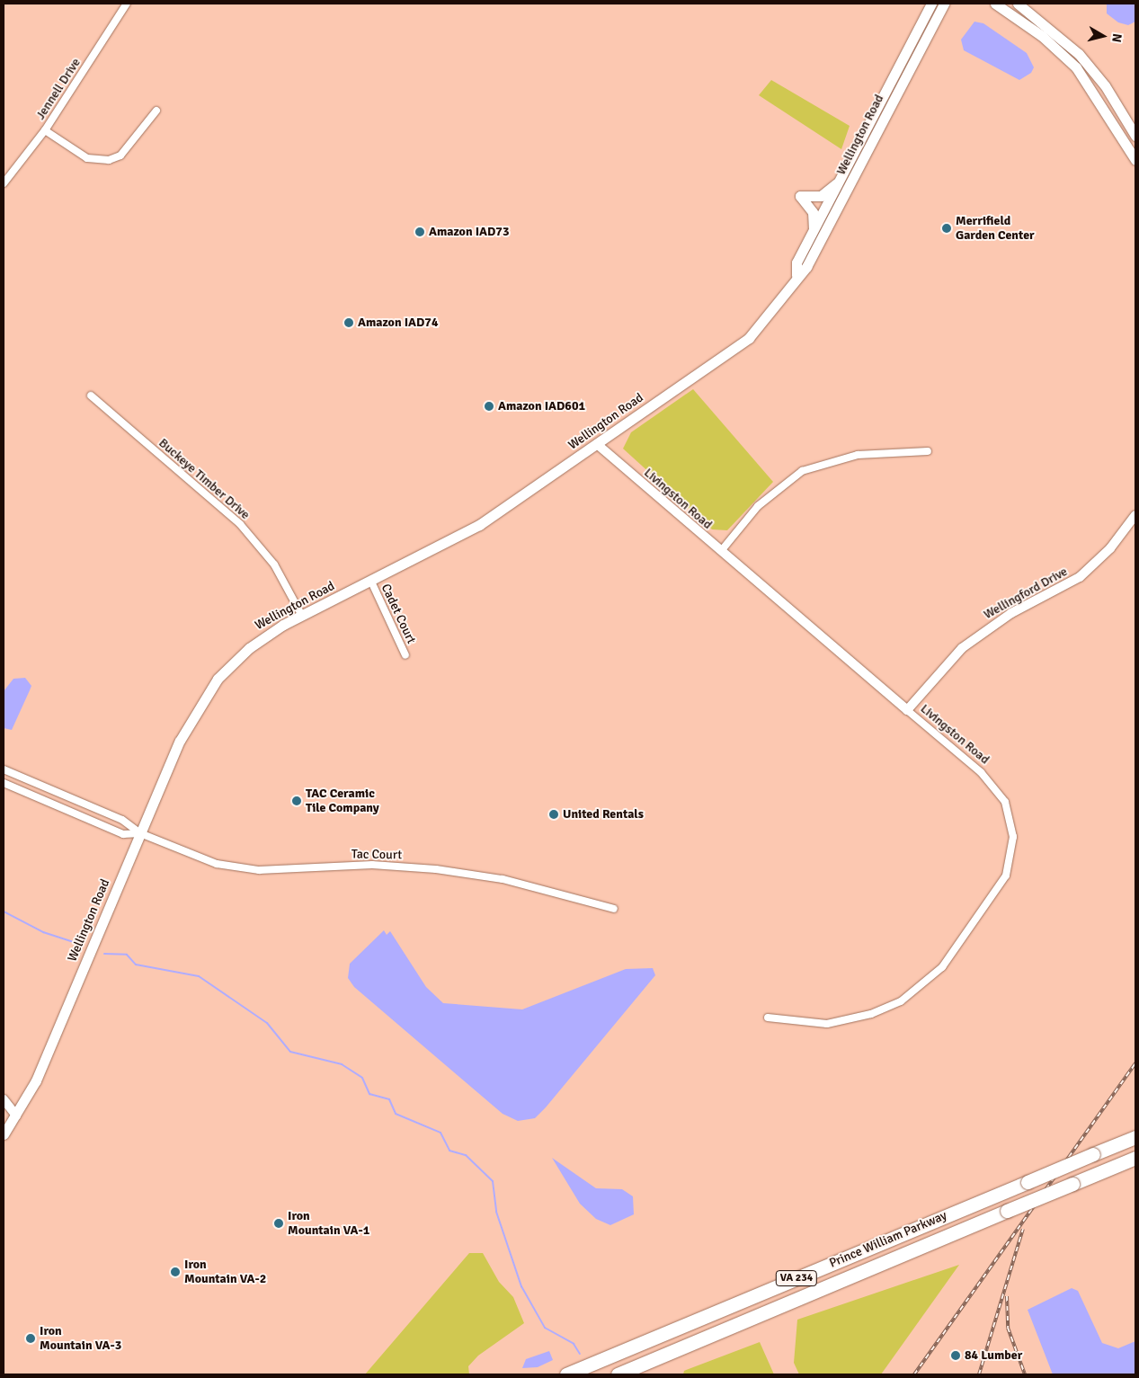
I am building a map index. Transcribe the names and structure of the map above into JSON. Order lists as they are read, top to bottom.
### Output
{
  "streets": {
    "highway": ["Prince William Parkway", "VA 234"],
    "main road": ["Wellington Road"],
    "street": [
      "Jennell Drive",
      "Buckeye Timber Drive",
      "Livingston Road",
      "Wellingford Drive",
      "Cadet Court",
      "Tac Court"
    ]
  },
  "crossings": [
    ["Wellington Road", "Buckeye Timber Drive"],
    ["Wellington Road", "Livingston Road"],
    ["Wellington Road", "Cadet Court"],
    ["Wellington Road", "Tac Court"],
    ["Livingston Road", "Wellingford Drive"]
  ],
  "places": [
    "Merrifield Garden Center",
    "Amazon IAD73",
    "Amazon IAD74",
    "Amazon IAD601",
    "TAC Ceramic Tile Company",
    "United Rentals",
    "Iron Mountain VA-1",
    "Iron Mountain VA-2",
    "Iron Mountain VA-3",
    "84 Lumber"
  ],
  "north": "right"
}
